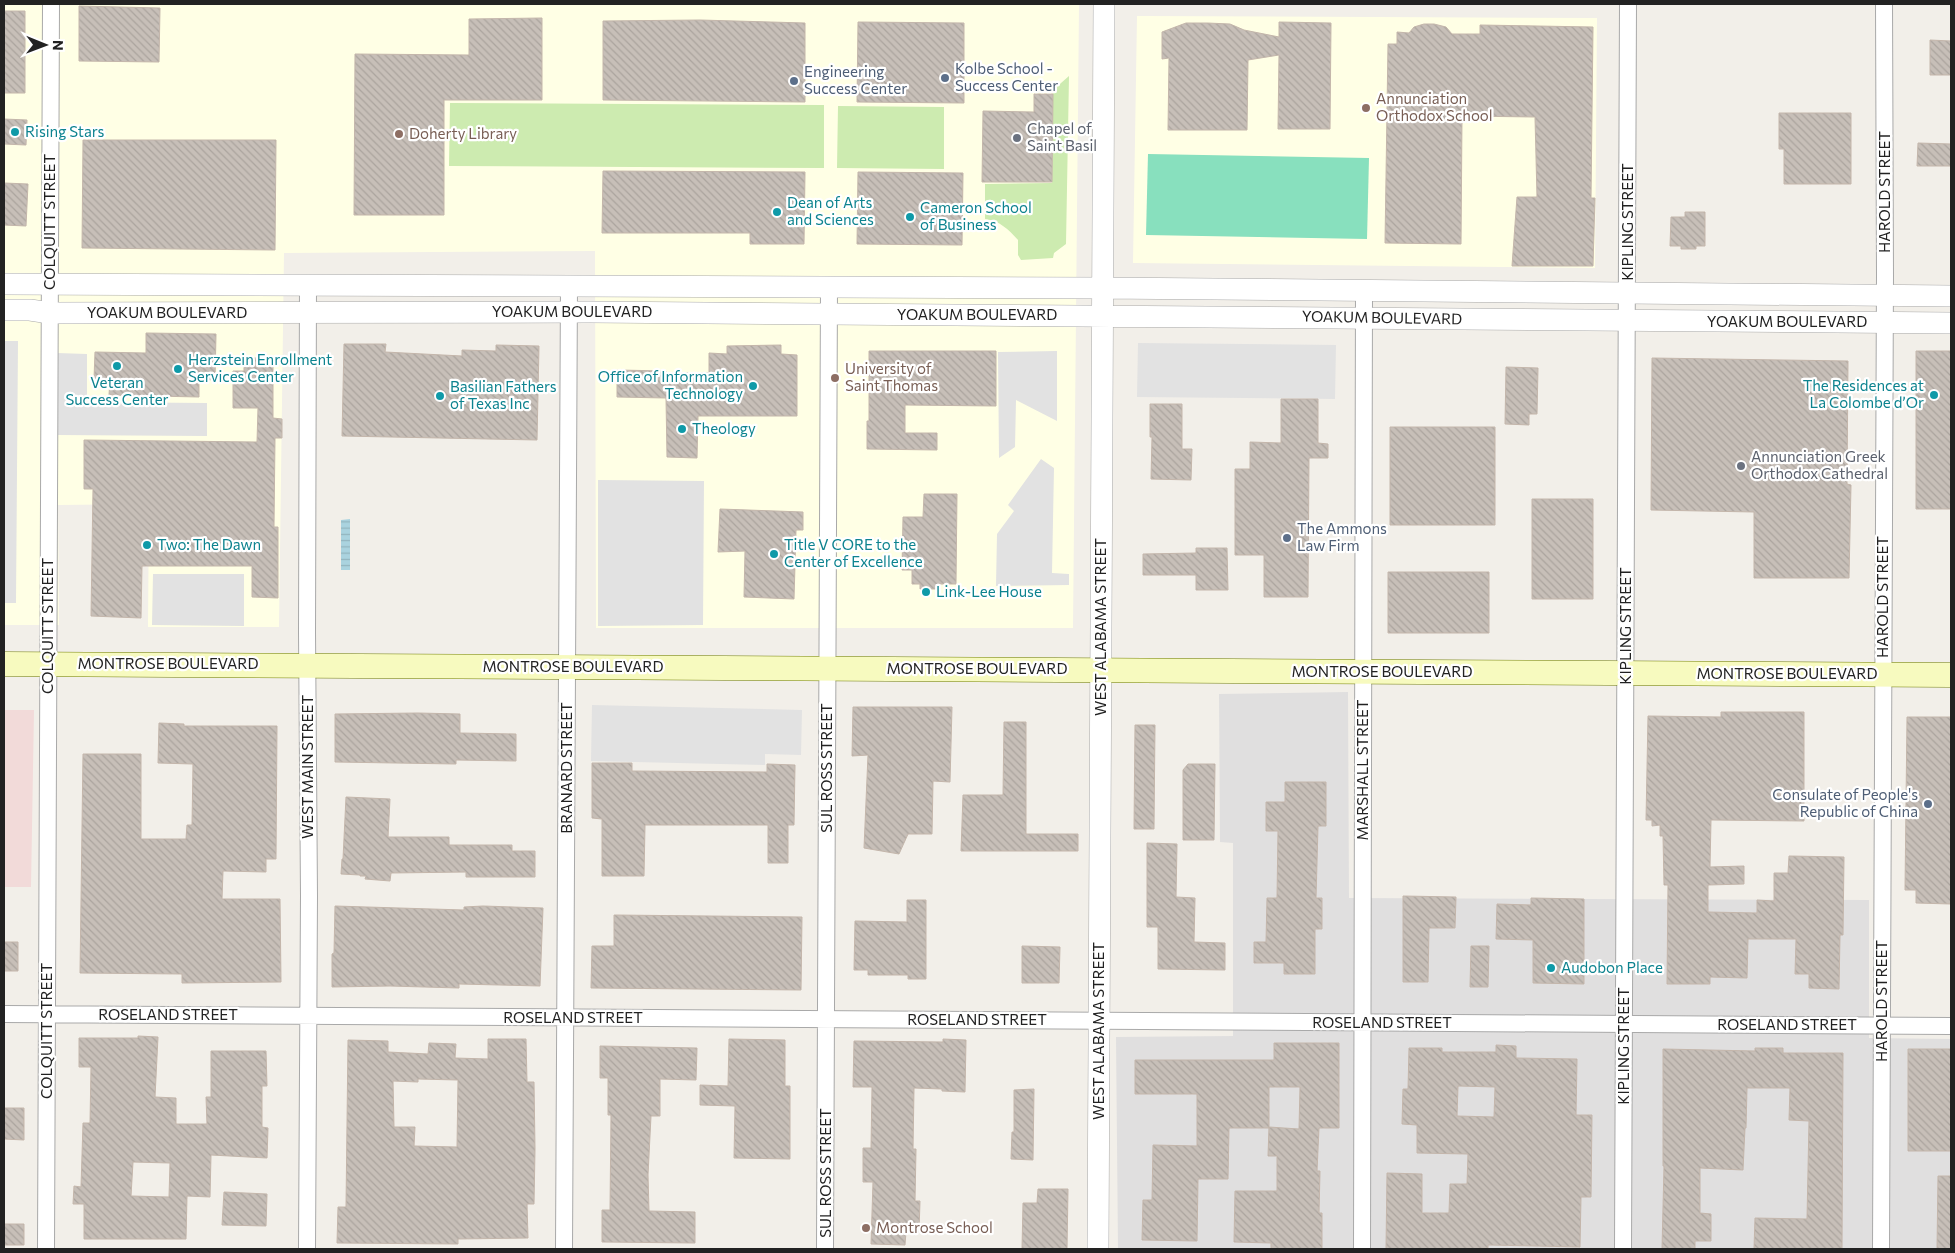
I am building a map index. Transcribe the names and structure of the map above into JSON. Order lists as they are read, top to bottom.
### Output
{
  "streets": {
    "main road": ["MONTROSE BOULEVARD"],
    "street": [
      "HAROLD STREET",
      "COLQUITT STREET",
      "KIPLING STREET",
      "YOAKUM BOULEVARD",
      "WEST ALABAMA STREET",
      "WEST MAIN STREET",
      "BRANARD STREET",
      "SUL ROSS STREET",
      "MARSHALL STREET",
      "ROSELAND STREET"
    ]
  },
  "crossings": [
    ["HAROLD STREET", "YOAKUM BOULEVARD"],
    ["HAROLD STREET", "MONTROSE BOULEVARD"],
    ["HAROLD STREET", "ROSELAND STREET"],
    ["COLQUITT STREET", "YOAKUM BOULEVARD"],
    ["COLQUITT STREET", "MONTROSE BOULEVARD"],
    ["COLQUITT STREET", "ROSELAND STREET"],
    ["KIPLING STREET", "YOAKUM BOULEVARD"],
    ["KIPLING STREET", "MONTROSE BOULEVARD"],
    ["KIPLING STREET", "ROSELAND STREET"],
    ["YOAKUM BOULEVARD", "WEST ALABAMA STREET"],
    ["YOAKUM BOULEVARD", "WEST MAIN STREET"],
    ["YOAKUM BOULEVARD", "BRANARD STREET"],
    ["YOAKUM BOULEVARD", "SUL ROSS STREET"],
    ["YOAKUM BOULEVARD", "MARSHALL STREET"],
    ["WEST ALABAMA STREET", "MONTROSE BOULEVARD"],
    ["WEST ALABAMA STREET", "ROSELAND STREET"],
    ["MONTROSE BOULEVARD", "WEST MAIN STREET"],
    ["MONTROSE BOULEVARD", "BRANARD STREET"],
    ["MONTROSE BOULEVARD", "SUL ROSS STREET"],
    ["MONTROSE BOULEVARD", "MARSHALL STREET"],
    ["WEST MAIN STREET", "ROSELAND STREET"],
    ["BRANARD STREET", "ROSELAND STREET"],
    ["SUL ROSS STREET", "ROSELAND STREET"],
    ["MARSHALL STREET", "ROSELAND STREET"]
  ],
  "places": [
    "Kolbe School - Success Center",
    "Engineering Success Center",
    "Annunciation Orthodox School",
    "Rising Stars",
    "Doherty Library",
    "Chapel of Saint Basil",
    "Dean of Arts and Sciences",
    "Cameron School of Business",
    "Veteran Success Center",
    "Herzstein Enrollment Services Center",
    "University of Saint Thomas",
    "Office of Information Technology",
    "The Residences at La Colombe d’Or",
    "Basilian Fathers of Texas Inc",
    "Theology",
    "Annunciation Greek Orthodox Cathedral",
    "The Ammons Law Firm",
    "Two: The Dawn",
    "Title V CORE to the Center of Excellence",
    "Link-Lee House",
    "Consulate of People's Republic of China",
    "Audobon Place",
    "Montrose School"
  ],
  "north": "right"
}
